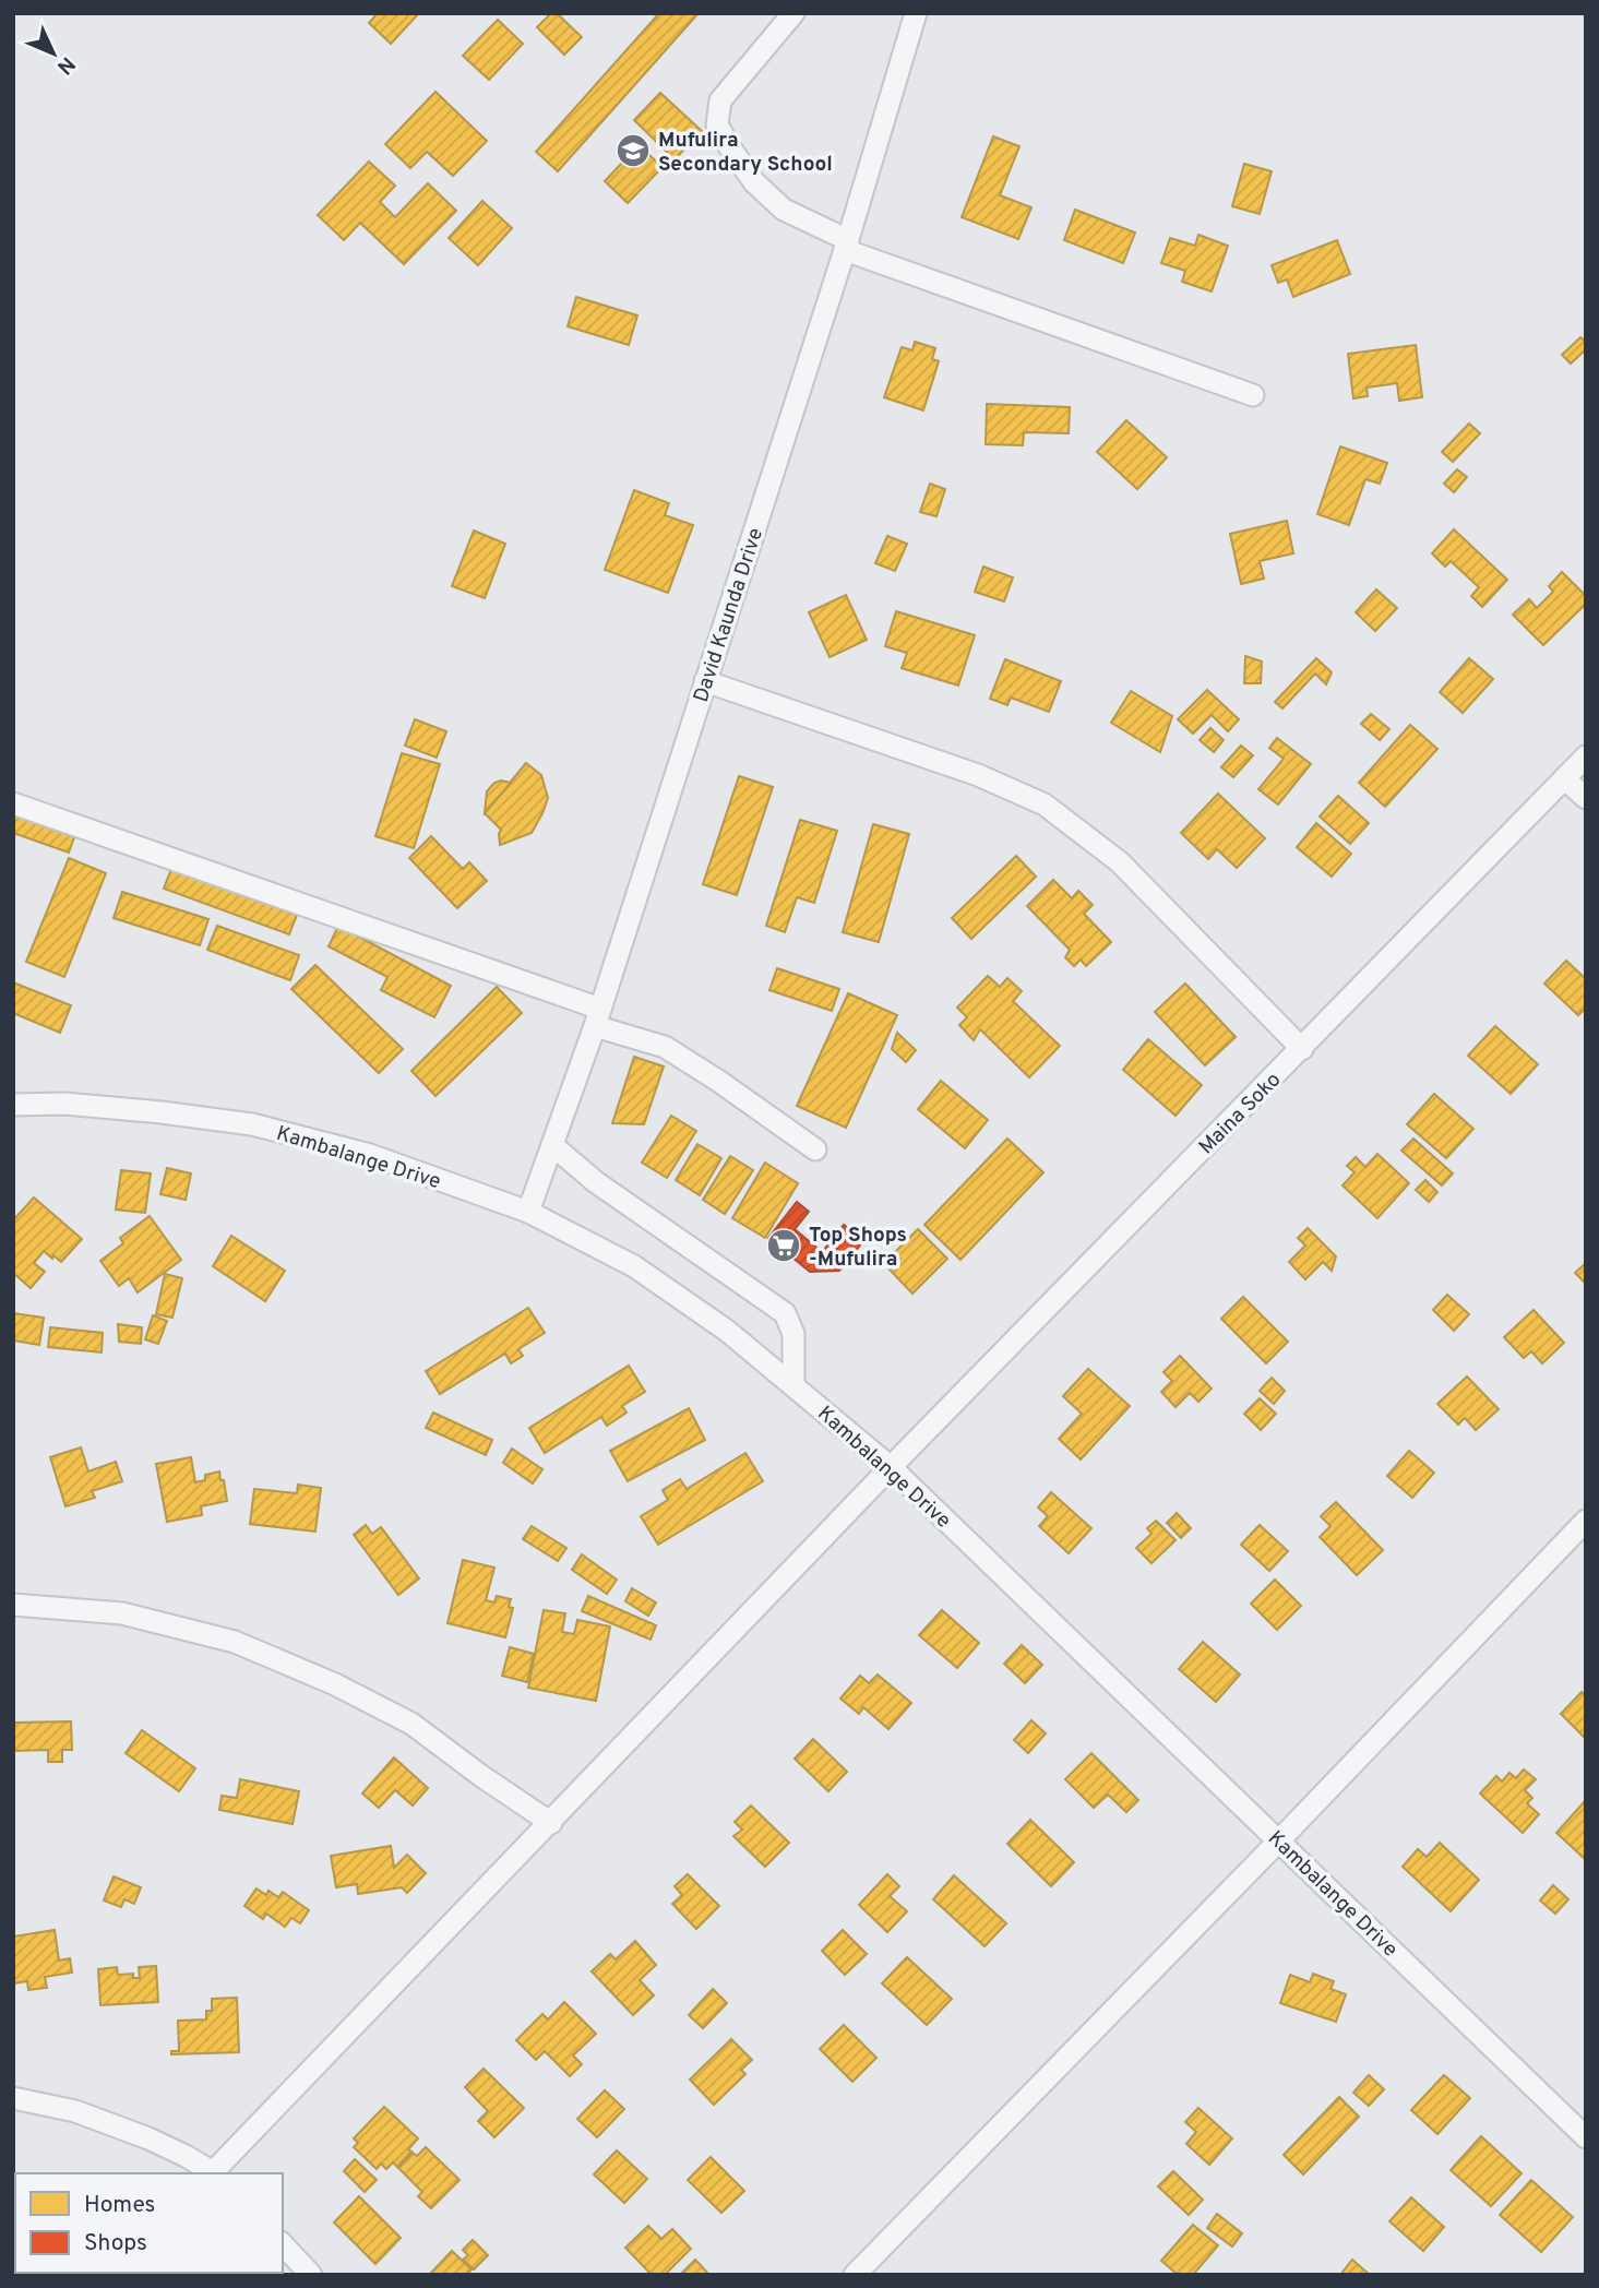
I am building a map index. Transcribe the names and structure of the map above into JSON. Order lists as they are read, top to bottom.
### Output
{
  "streets": {
    "street": ["David Kaunda Drive", "Maina Soko", "Kambalange Drive"]
  },
  "crossings": [
    ["David Kaunda Drive", "Kambalange Drive"],
    ["Maina Soko", "Kambalange Drive"]
  ],
  "places": {
    "school or university": ["Mufulira Secondary School"],
    "supermarket": ["Top Shops -Mufulira"]
  },
  "legend": ["Homes", "Shops"],
  "north": "bottom right"
}
